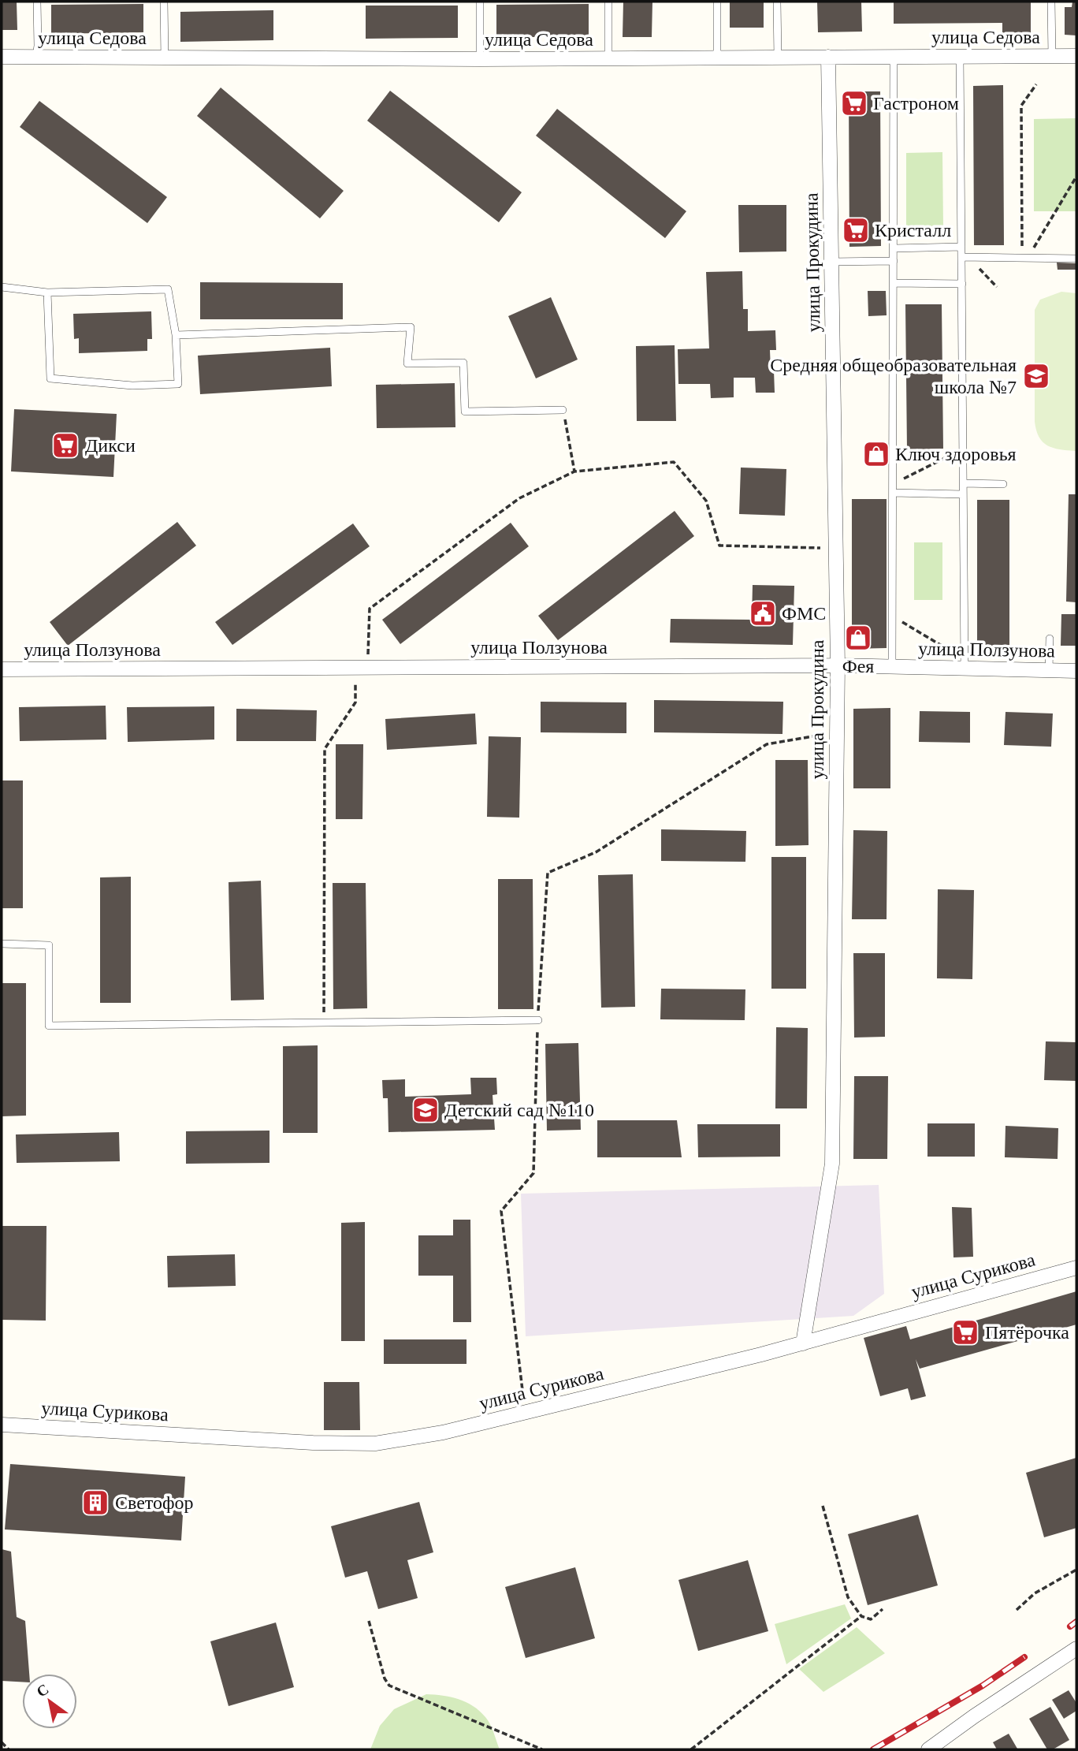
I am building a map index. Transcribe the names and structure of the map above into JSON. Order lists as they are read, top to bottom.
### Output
{
  "streets": {
    "street": [
      "улица Седова",
      "улица Прокудина",
      "улица Ползунова",
      "улица Сурикова"
    ]
  },
  "crossings": [
    ["улица Седова", "улица Прокудина"],
    ["улица Прокудина", "улица Ползунова"],
    ["улица Прокудина", "улица Сурикова"]
  ],
  "places": {
    "supermarket": [
      "Гастроном",
      "Кристалл",
      "Дикси",
      "Пятёрочка"
    ],
    "school or university": ["Средняя общеобразовательная школа №7", "Детский сад №110"],
    "shop": ["Ключ здоровья", "Фея"],
    "public building": ["ФМС"],
    "building": ["Светофор"]
  },
  "north": "top left"
}
